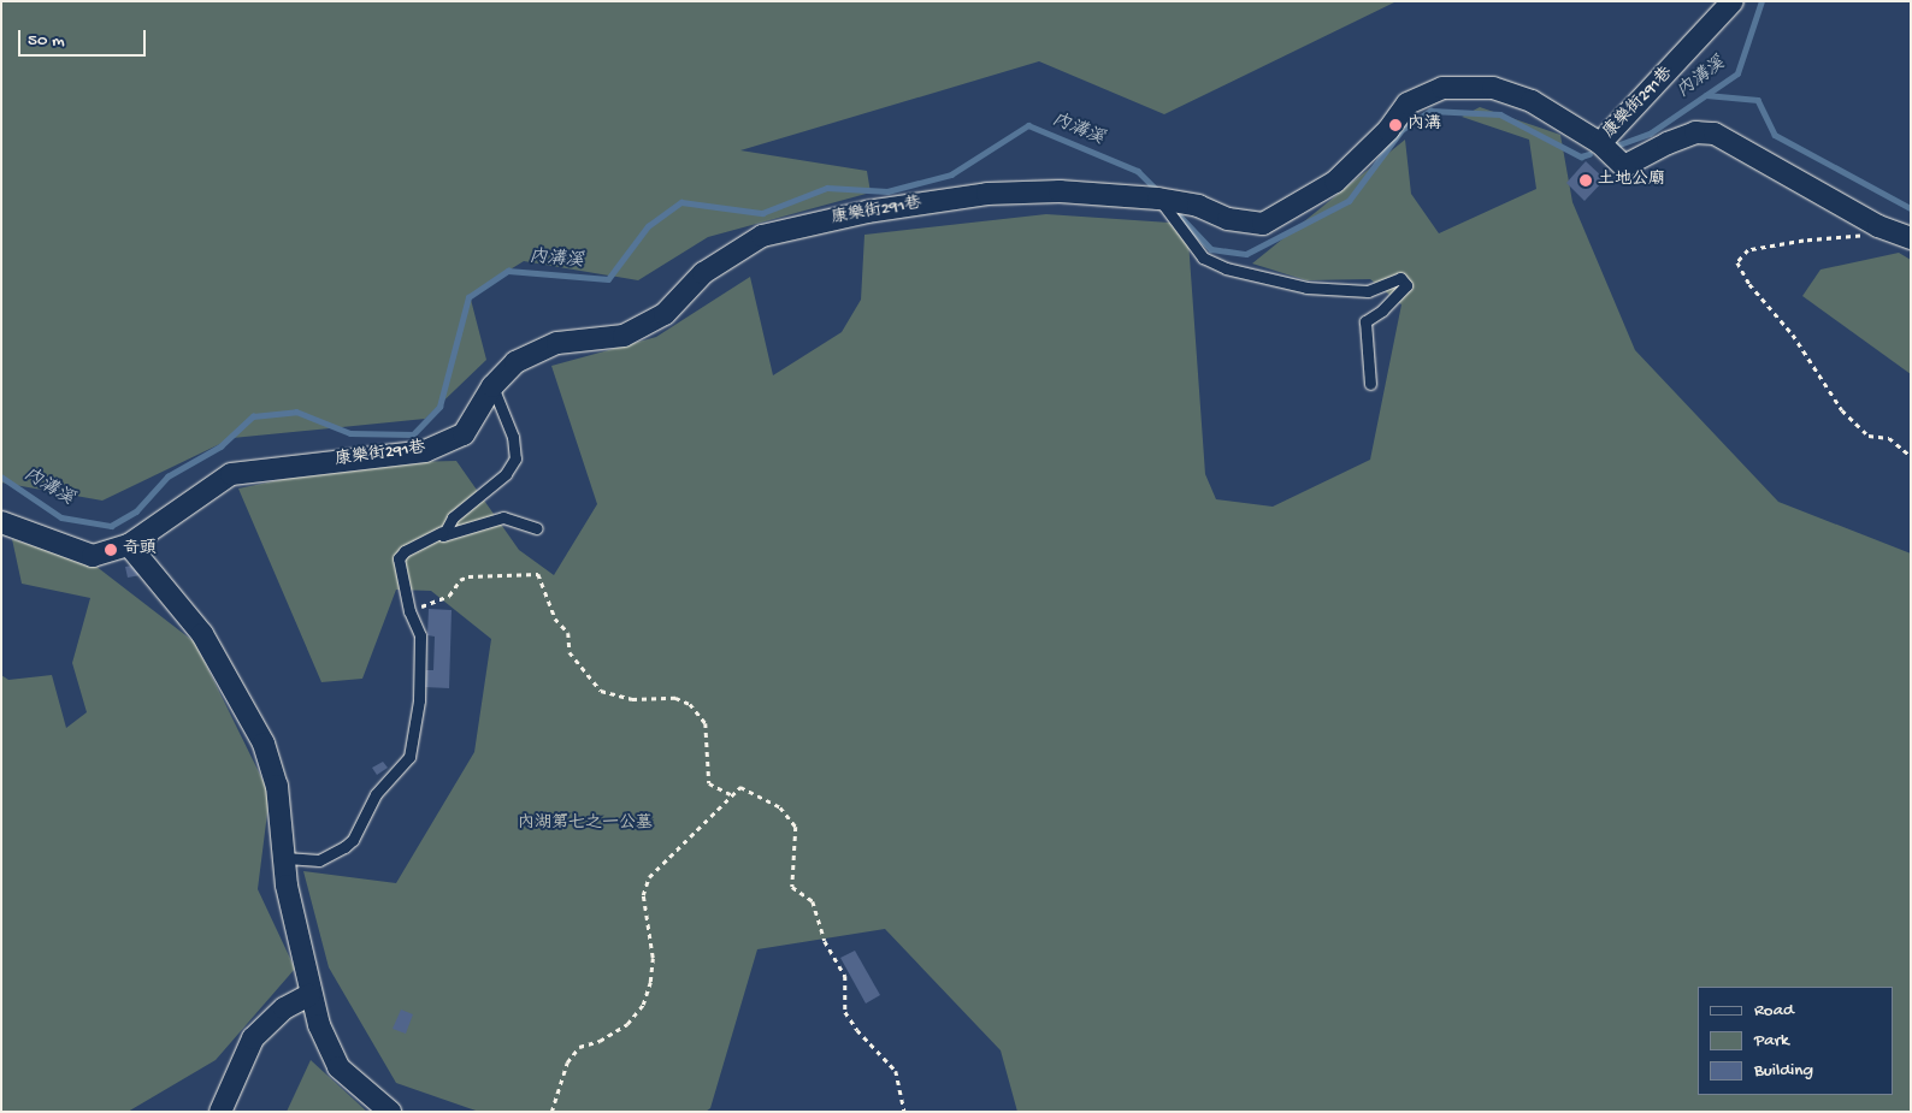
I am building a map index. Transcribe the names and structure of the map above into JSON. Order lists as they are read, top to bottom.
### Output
{
  "streets": {
    "street": ["康樂街291巷"]
  },
  "water": ["內溝溪"],
  "parks": ["內湖第七之一公墓"],
  "places": ["內溝", "土地公廟", "奇頭"],
  "legend": ["Road", "Park", "Building"],
  "scale_bar": "50 m"
}
